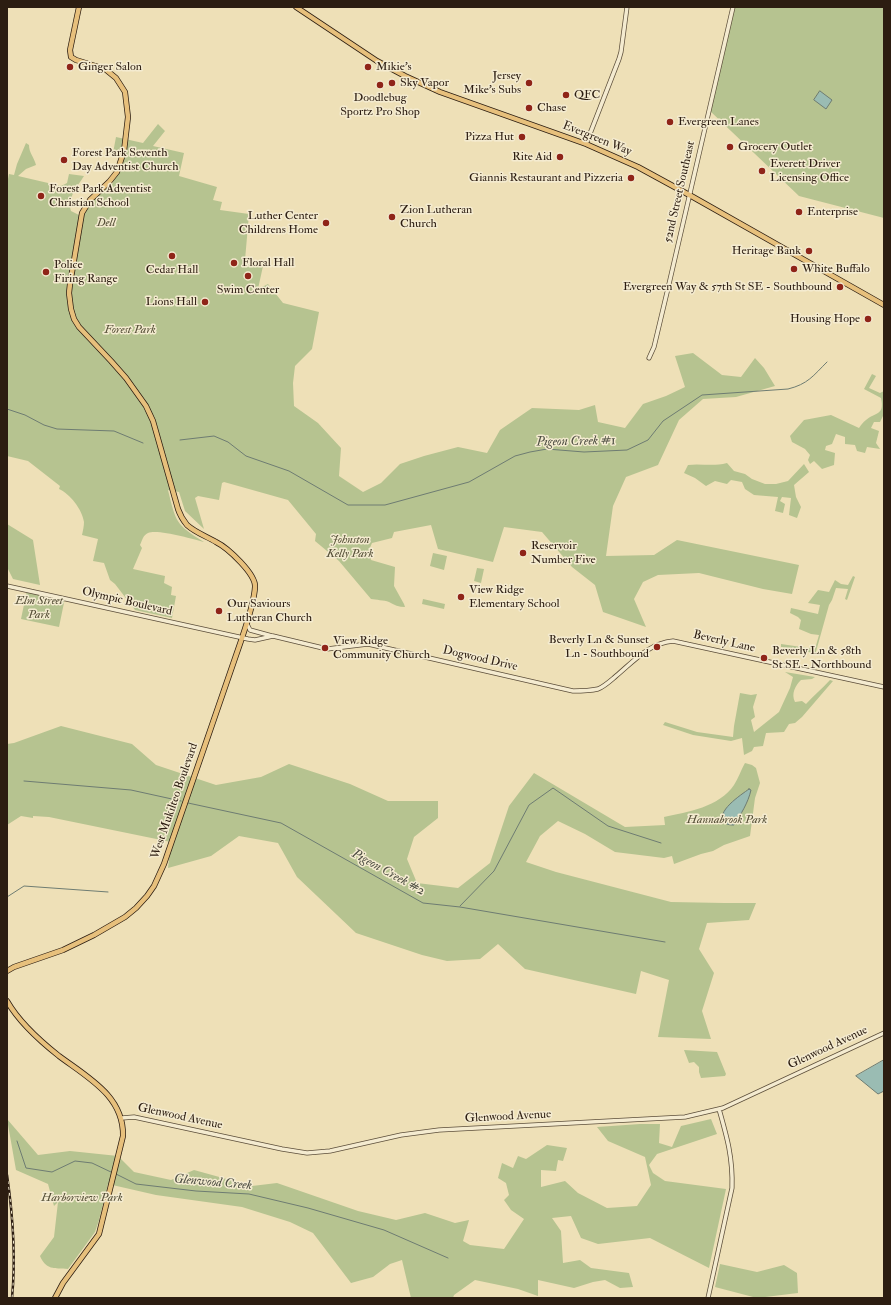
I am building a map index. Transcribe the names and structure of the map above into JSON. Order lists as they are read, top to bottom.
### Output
{
  "streets": {
    "main road": ["Evergreen Way", "West Mukilteo Boulevard"],
    "street": [
      "52nd Street Southeast",
      "Olympic Boulevard",
      "Beverly Lane",
      "Dogwood Drive",
      "Glenwood Avenue"
    ]
  },
  "crossings": [
    ["Evergreen Way", "52nd Street Southeast"],
    ["Olympic Boulevard", "Dogwood Drive"],
    ["Olympic Boulevard", "West Mukilteo Boulevard"],
    ["Beverly Lane", "Dogwood Drive"],
    ["Dogwood Drive", "West Mukilteo Boulevard"]
  ],
  "water": ["Pigeon Creek #1", "Pigeon Creek #2", "Glenwood Creek"],
  "parks": [
    "Dell",
    "Forest Park",
    "Johnston Kelly Park",
    "Elm Street Park",
    "Hannabrook Park",
    "Harborview Park"
  ],
  "places": [
    "Ginger Salon",
    "Mikie's",
    "Sky Vapor",
    "Jersey Mike's Subs",
    "Doodlebug Sportz Pro Shop",
    "QFC",
    "Chase",
    "Evergreen Lanes",
    "Pizza Hut",
    "Grocery Outlet",
    "Rite Aid",
    "Forest Park Seventh Day Adventist Church",
    "Everett Driver Licensing Office",
    "Giannis Restaurant and Pizzeria",
    "Forest Park Adventist Christian School",
    "Enterprise",
    "Zion Lutheran Church",
    "Luther Center Childrens Home",
    "Heritage Bank",
    "Cedar Hall",
    "Floral Hall",
    "White Buffalo",
    "Police Firing Range",
    "Swim Center",
    "Evergreen Way & 57th St SE - Southbound",
    "Lions Hall",
    "Housing Hope",
    "Reservoir Number Five",
    "View Ridge Elementary School",
    "Our Saviours Lutheran Church",
    "Beverly Ln & Sunset Ln - Southbound",
    "View Ridge Community Church",
    "Beverly Ln & 58th St SE - Northbound"
  ]
}
